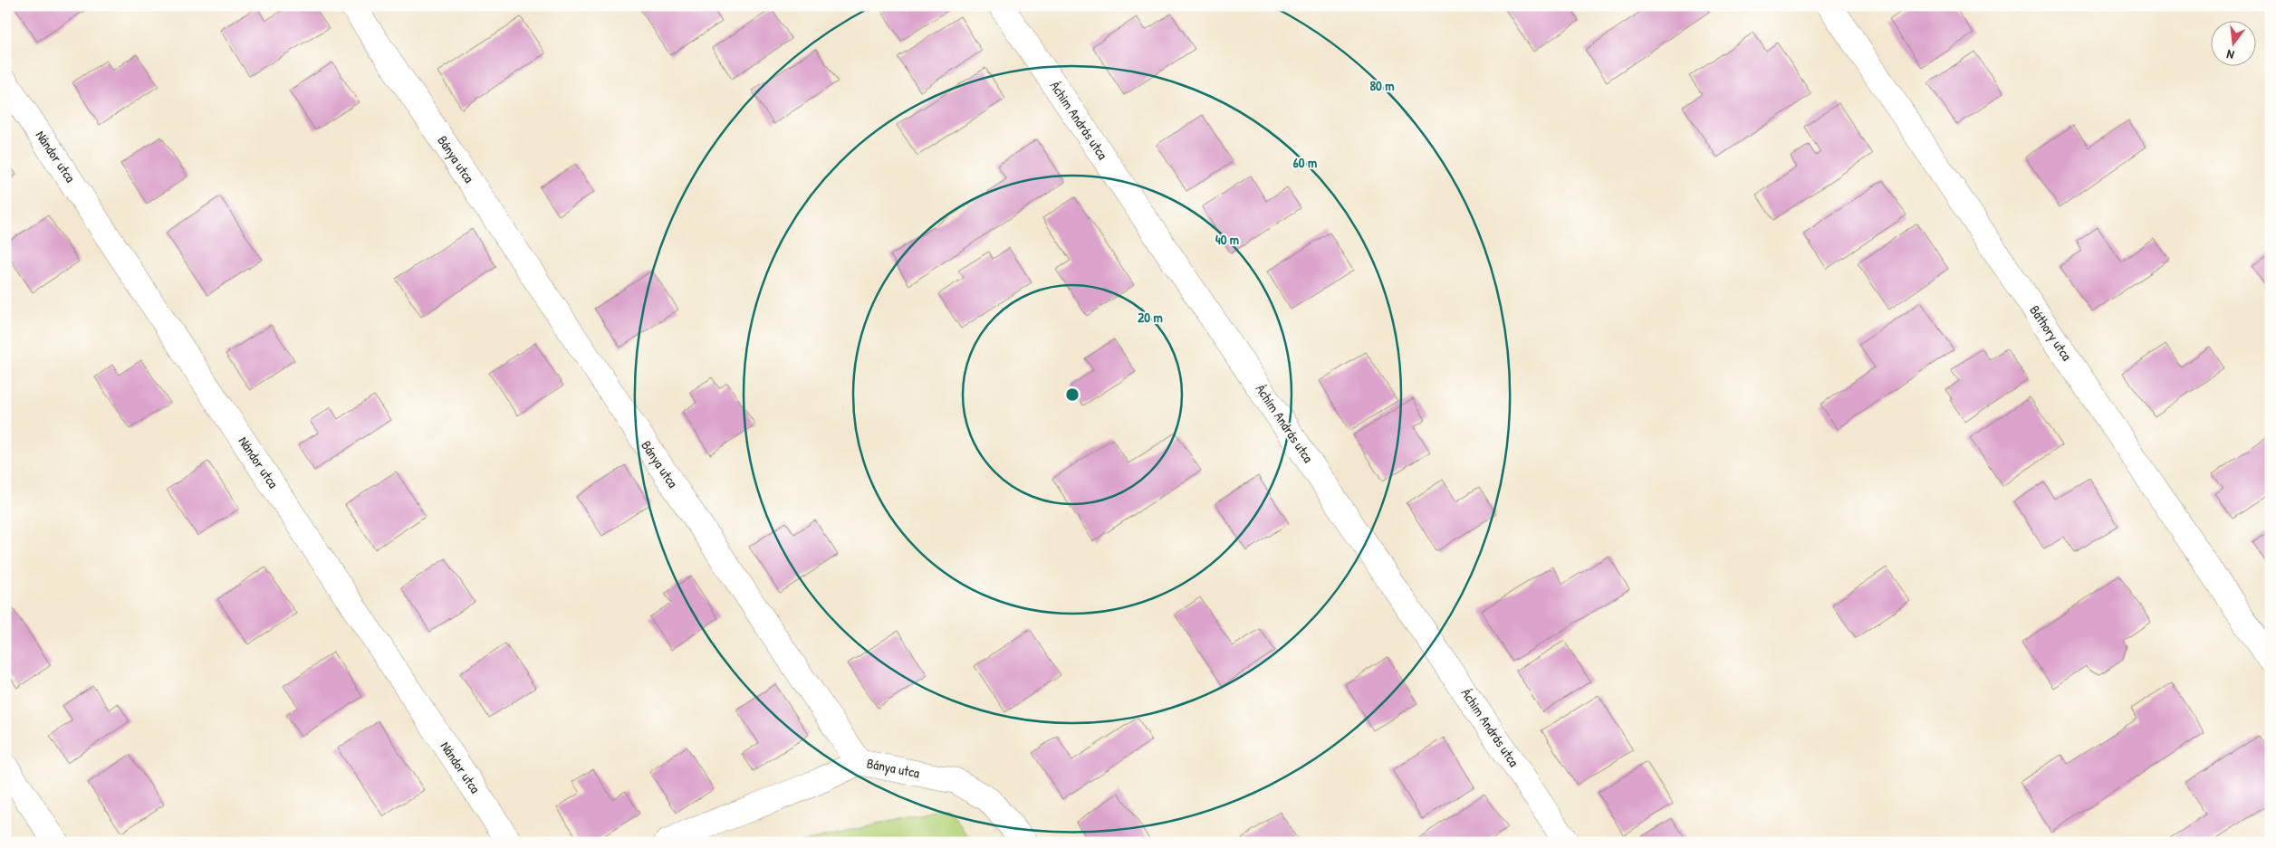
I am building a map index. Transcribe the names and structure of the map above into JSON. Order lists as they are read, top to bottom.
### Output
{
  "streets": {
    "street": [
      "Áchim András utca",
      "Nándor utca",
      "Bánya utca",
      "Báthory utca"
    ]
  },
  "north": "bottom",
  "rings": [
    "80 m",
    "60 m",
    "40 m",
    "20 m"
  ]
}
